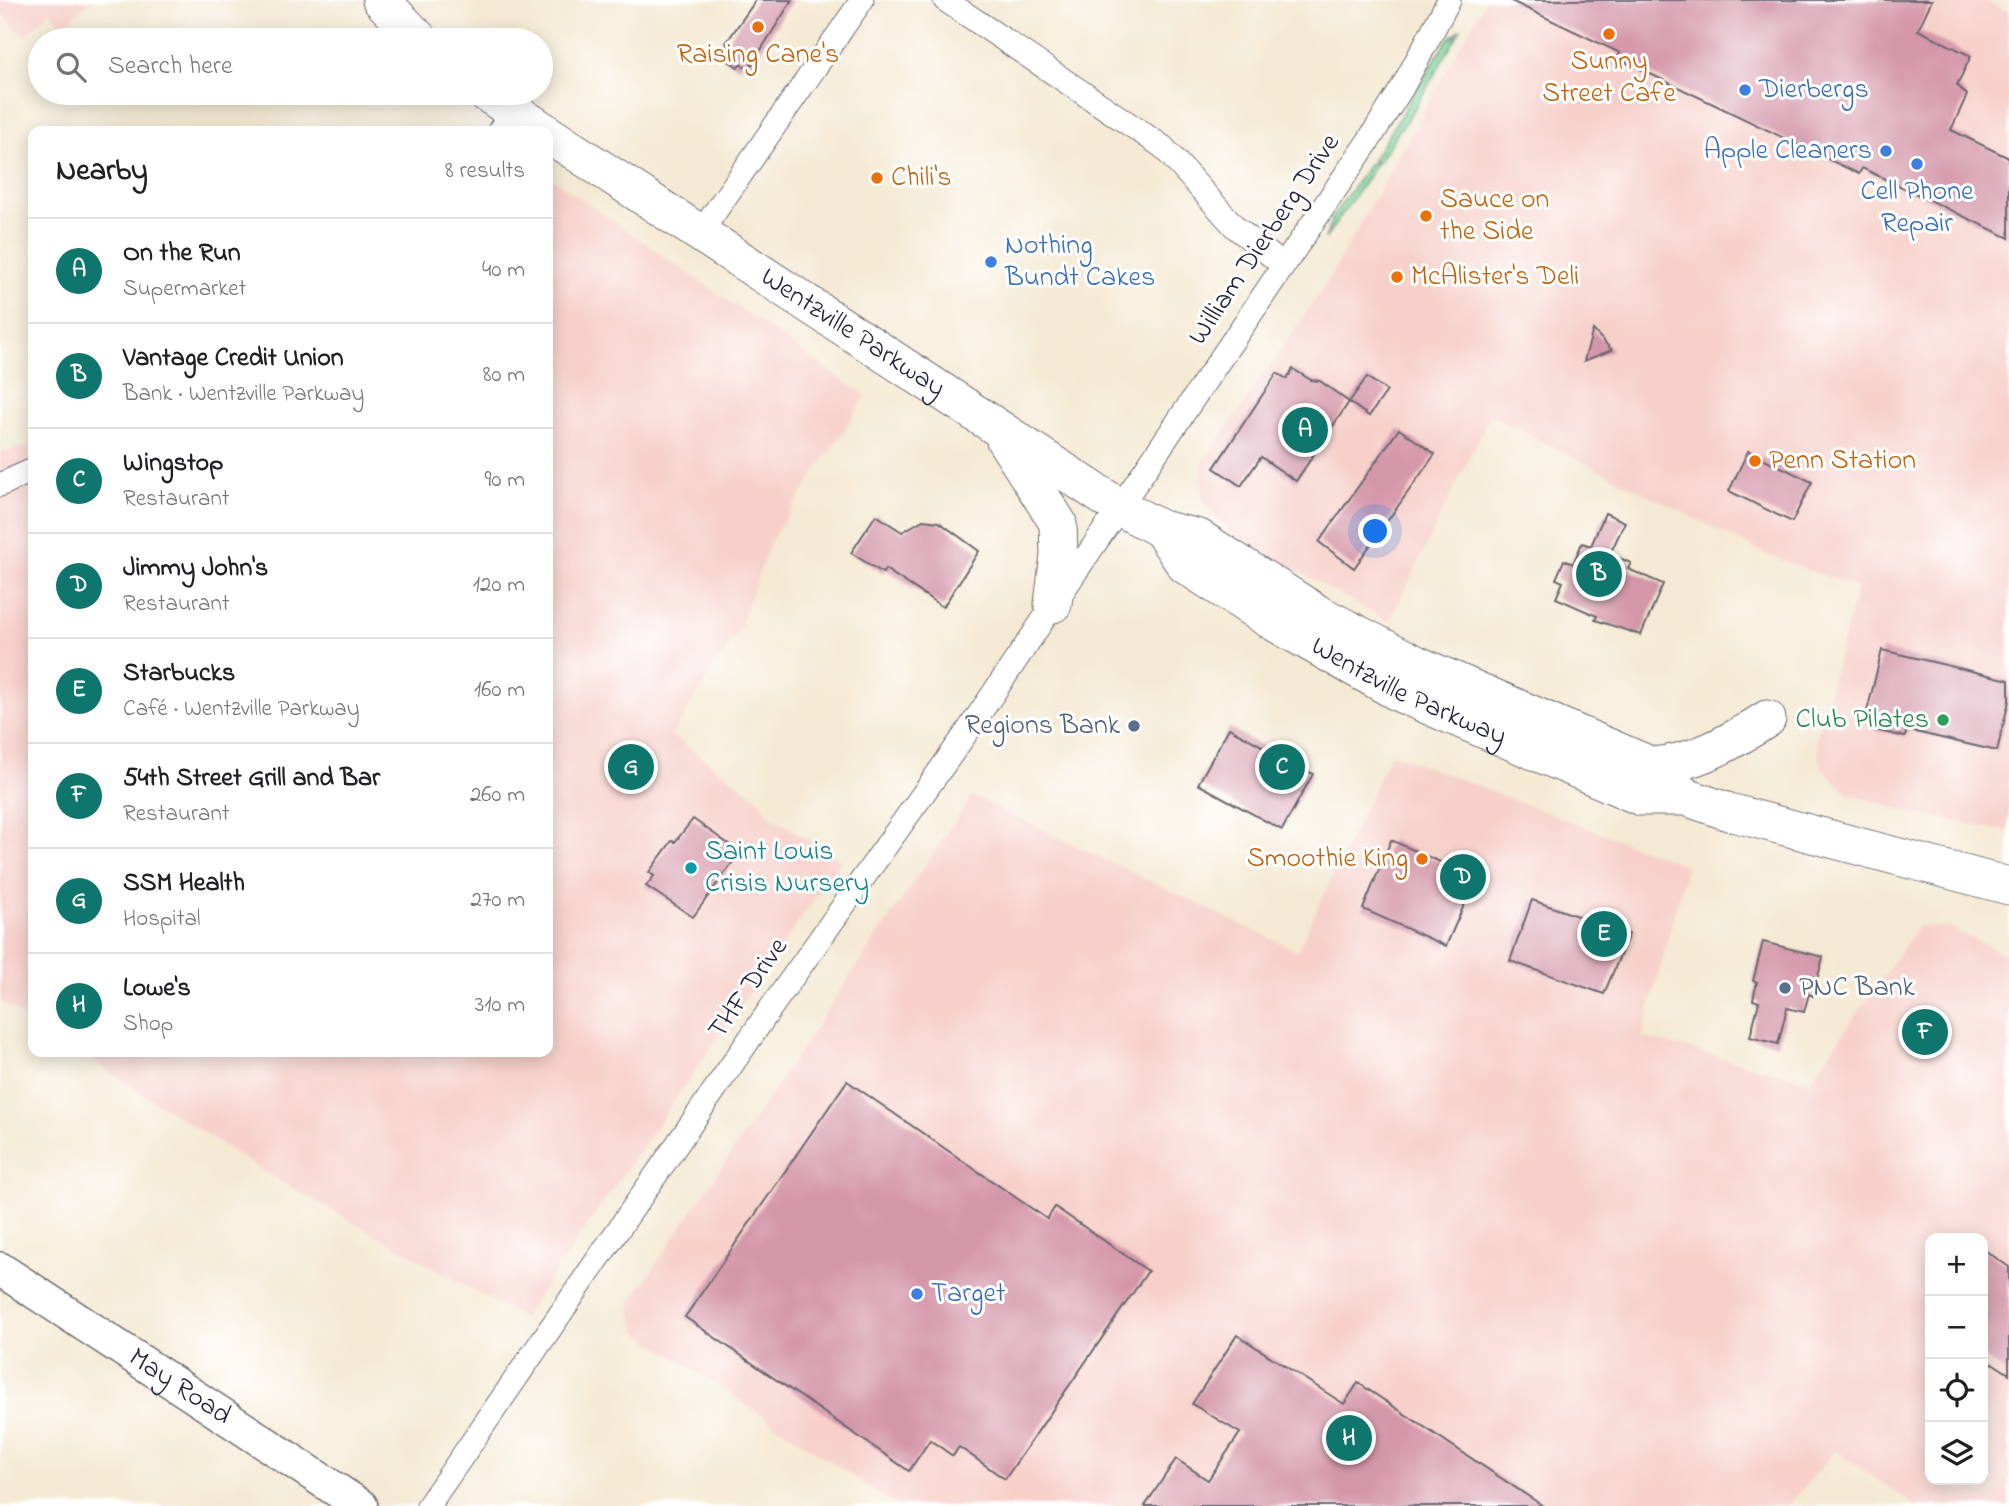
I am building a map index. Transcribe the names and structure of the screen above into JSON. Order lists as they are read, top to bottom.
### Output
{
  "streets": {
    "main road": ["Wentzville Parkway"],
    "street": ["William Dierberg Drive", "THF Drive", "May Road"]
  },
  "crossings": [
    ["William Dierberg Drive", "Wentzville Parkway"],
    ["William Dierberg Drive", "THF Drive"],
    ["Wentzville Parkway", "THF Drive"]
  ],
  "places": [
    "Raising Cane's",
    "Sunny Street Cafe",
    "Dierbergs",
    "Apple Cleaners",
    "Cell Phone Repair",
    "Chili's",
    "Sauce on the Side",
    "Nothing Bundt Cakes",
    "McAlister's Deli",
    "Penn Station",
    "Club Pilates",
    "Regions Bank",
    "Smoothie King",
    "Saint Louis Crisis Nursery",
    "PNC Bank",
    "Target"
  ],
  "page": {
    "search": "Search here",
    "heading": ["Nearby", "8 results"],
    "list": [
      {
        "mark": "A",
        "name": "On the Run",
        "note": "Supermarket",
        "value": "40 m"
      },
      {
        "mark": "B",
        "name": "Vantage Credit Union",
        "note": "Bank · Wentzville Parkway",
        "value": "80 m"
      },
      {
        "mark": "C",
        "name": "Wingstop",
        "note": "Restaurant",
        "value": "90 m"
      },
      {
        "mark": "D",
        "name": "Jimmy John's",
        "note": "Restaurant",
        "value": "120 m"
      },
      {
        "mark": "E",
        "name": "Starbucks",
        "note": "Café · Wentzville Parkway",
        "value": "160 m"
      },
      {
        "mark": "F",
        "name": "54th Street Grill and Bar",
        "note": "Restaurant",
        "value": "260 m"
      },
      {
        "mark": "G",
        "name": "SSM Health",
        "note": "Hospital",
        "value": "270 m"
      },
      {
        "mark": "H",
        "name": "Lowe's",
        "note": "Shop",
        "value": "310 m"
      }
    ],
    "pins": [
      "A",
      "B",
      "C",
      "G",
      "D",
      "E",
      "F",
      "H"
    ],
    "map_buttons": ["+", "−"]
  }
}
